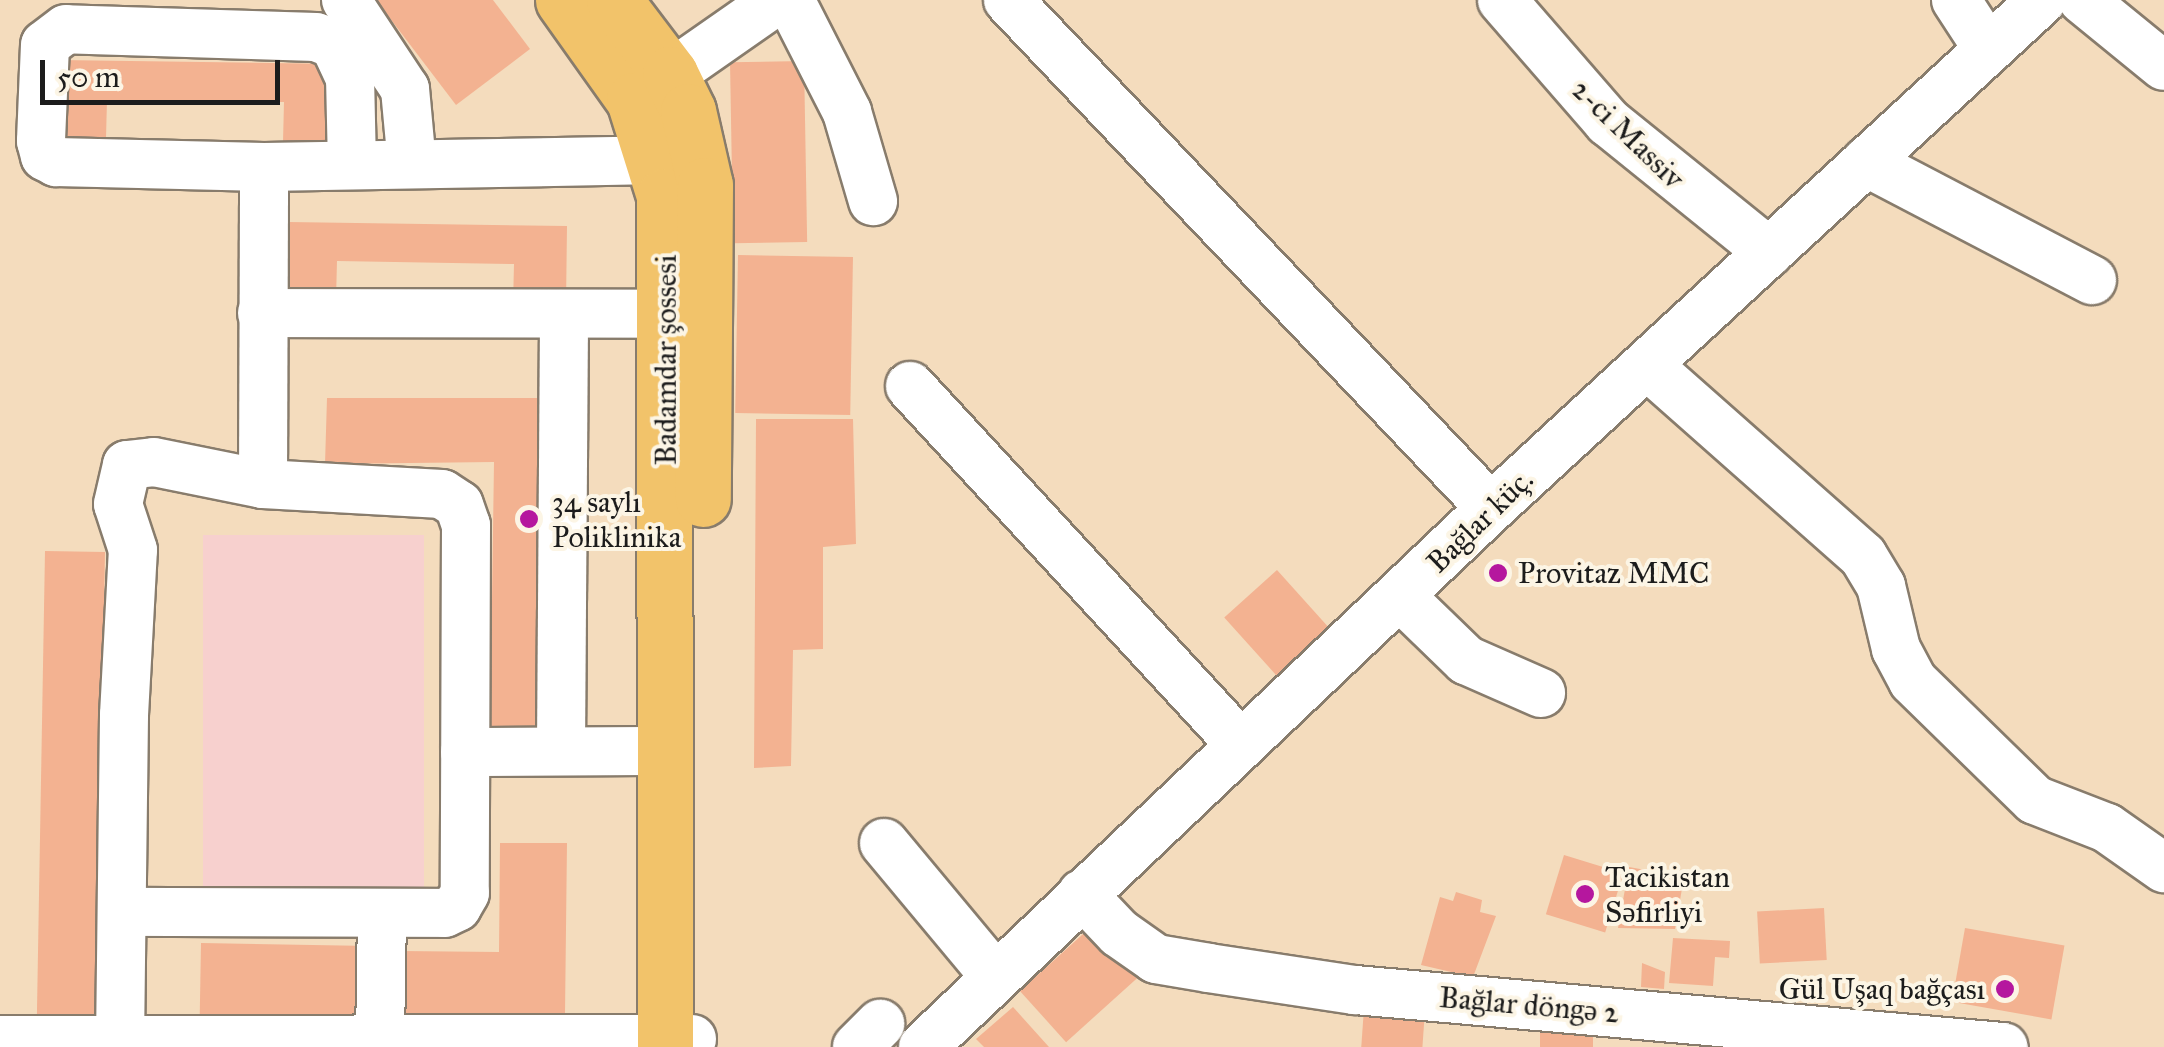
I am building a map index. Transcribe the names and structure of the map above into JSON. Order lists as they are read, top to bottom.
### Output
{
  "streets": {
    "main road": ["Badamdar şossesi"],
    "street": ["2-ci Massiv", "Bağlar küç.", "Bağlar döngə 2"]
  },
  "crossings": [
    ["2-ci Massiv", "Bağlar küç."],
    ["Bağlar küç.", "Bağlar döngə 2"]
  ],
  "places": [
    "34 saylı Poliklinika",
    "Provitaz MMC",
    "Tacikistan Səfirliyi",
    "Gül Uşaq bağçası"
  ],
  "scale_bar": "50 m"
}
